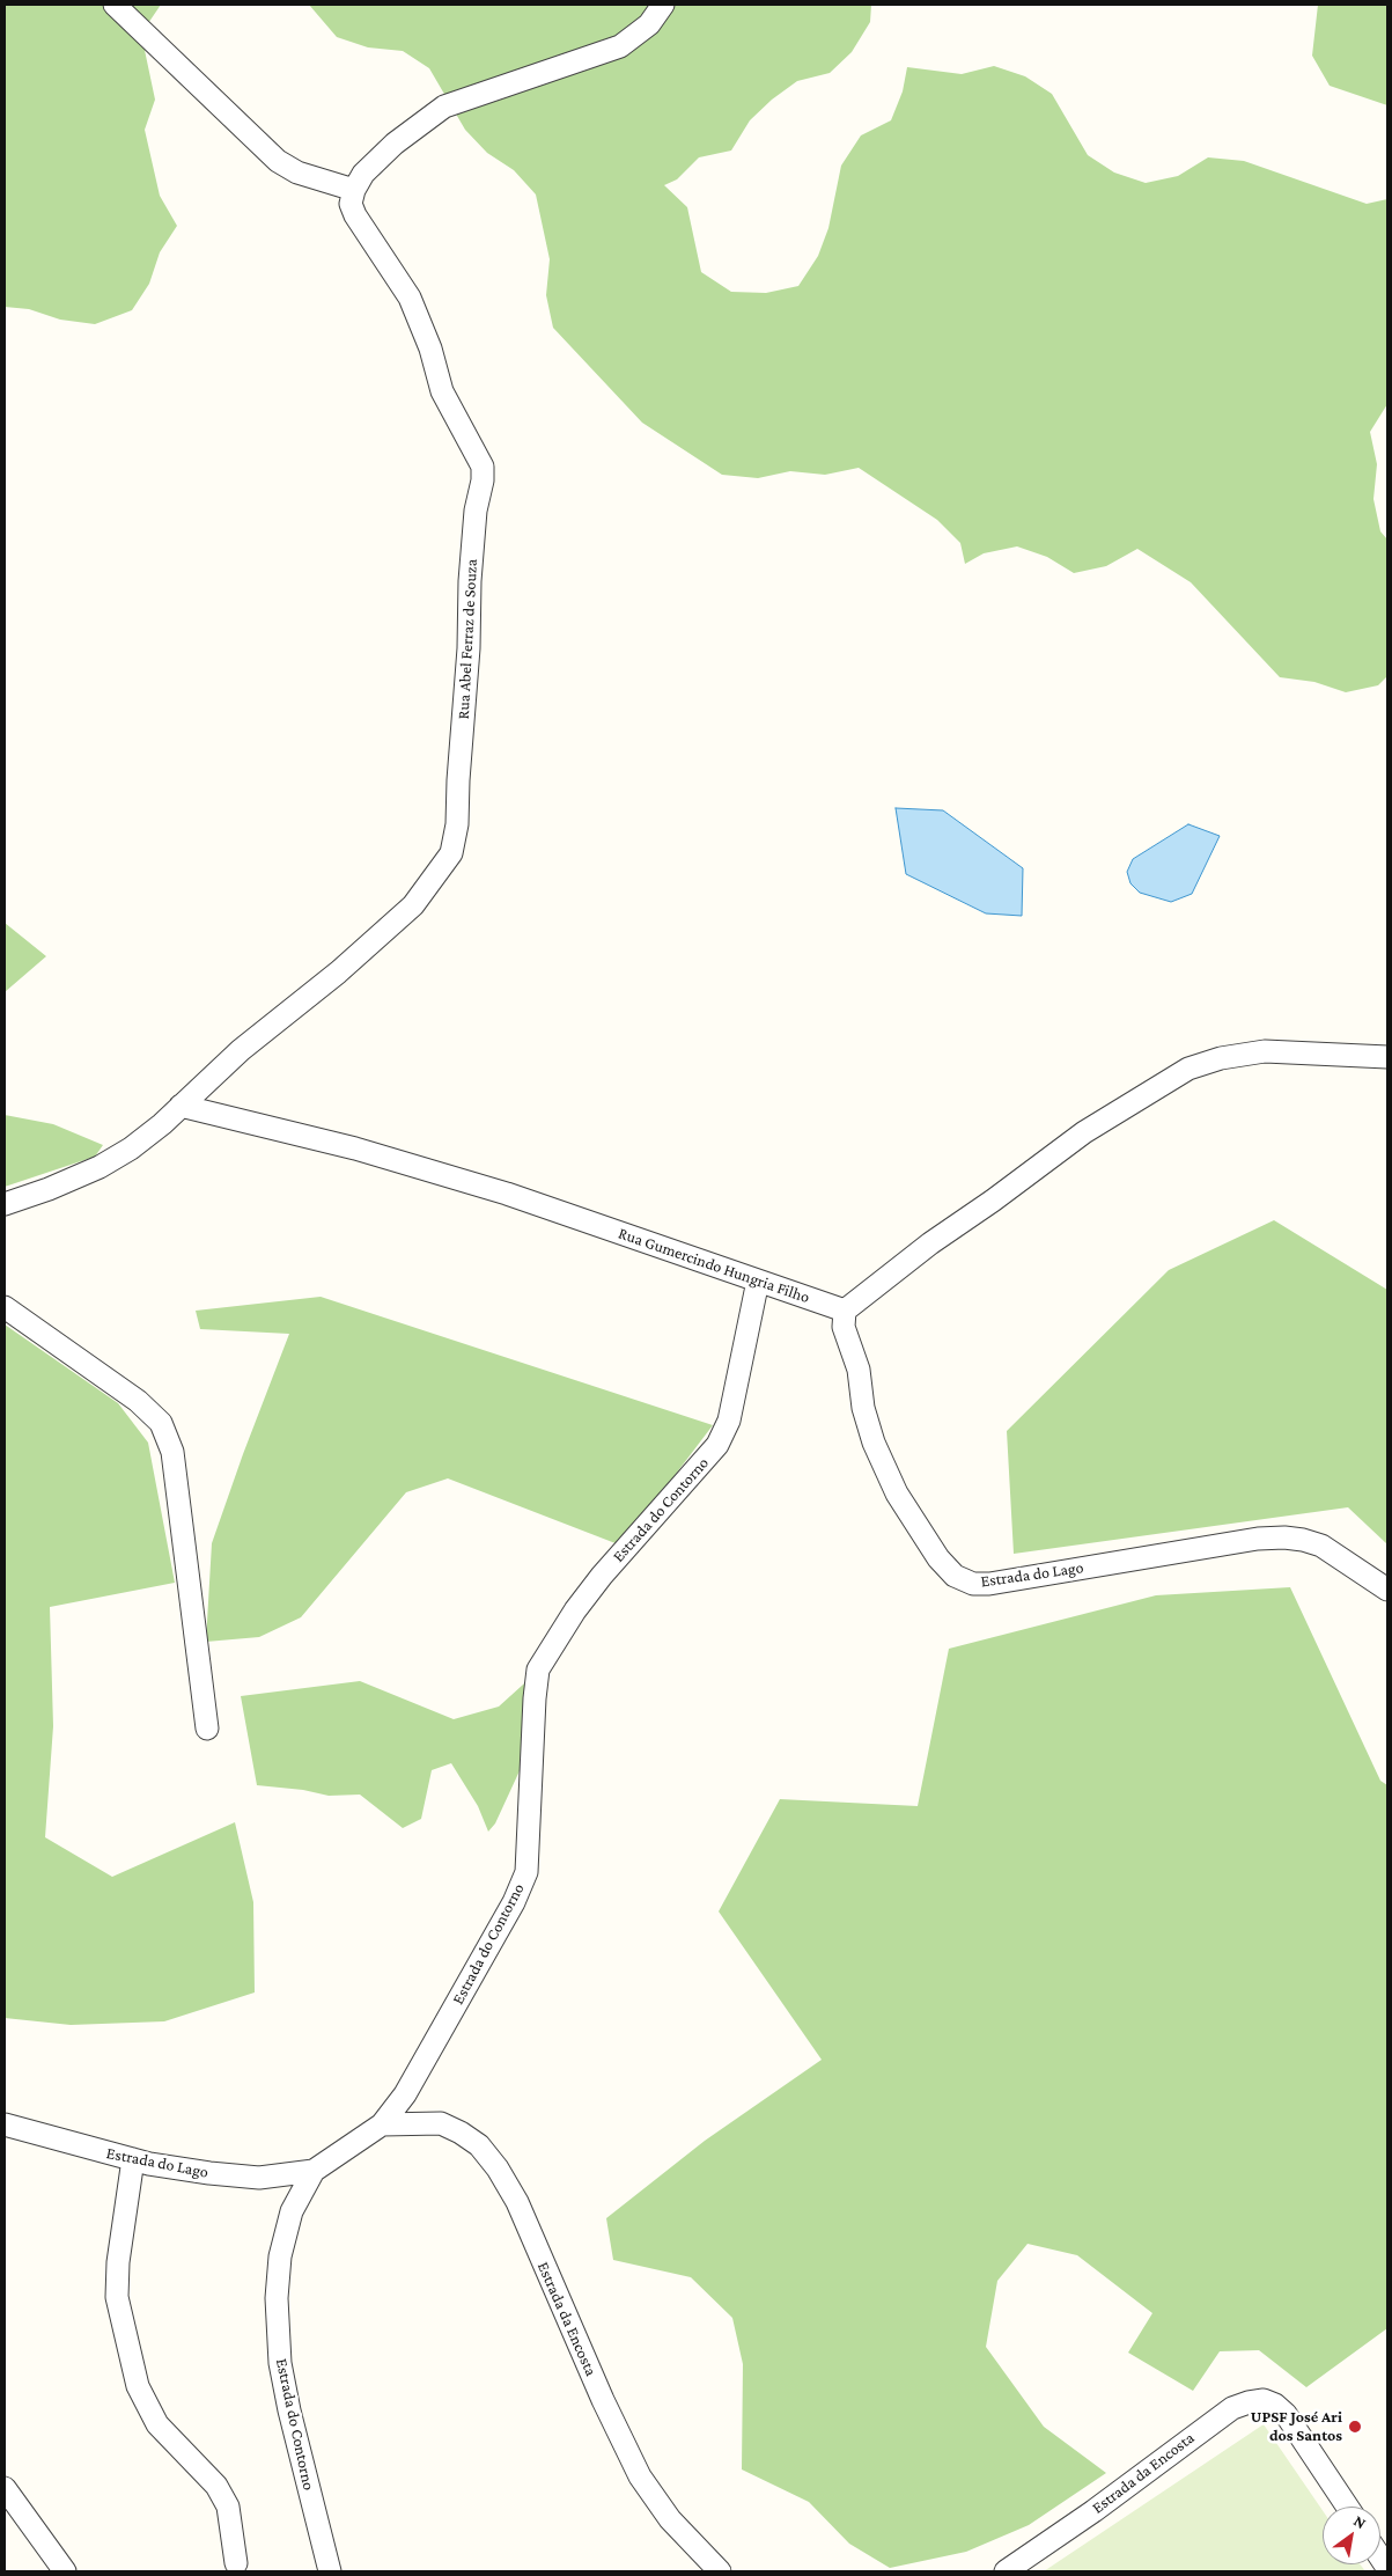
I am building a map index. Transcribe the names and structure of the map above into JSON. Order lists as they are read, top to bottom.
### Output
{
  "streets": {
    "street": [
      "Rua Abel Ferraz de Souza",
      "Rua Gumercindo Hungria Filho",
      "Estrada do Contorno",
      "Estrada do Lago",
      "Estrada da Encosta"
    ]
  },
  "crossings": [
    ["Rua Abel Ferraz de Souza", "Rua Gumercindo Hungria Filho"],
    ["Rua Gumercindo Hungria Filho", "Estrada do Contorno"],
    ["Rua Gumercindo Hungria Filho", "Estrada do Lago"],
    ["Estrada do Contorno", "Estrada do Lago"],
    ["Estrada do Contorno", "Estrada da Encosta"]
  ],
  "places": ["UPSF José Ari dos Santos"],
  "north": "top right"
}
